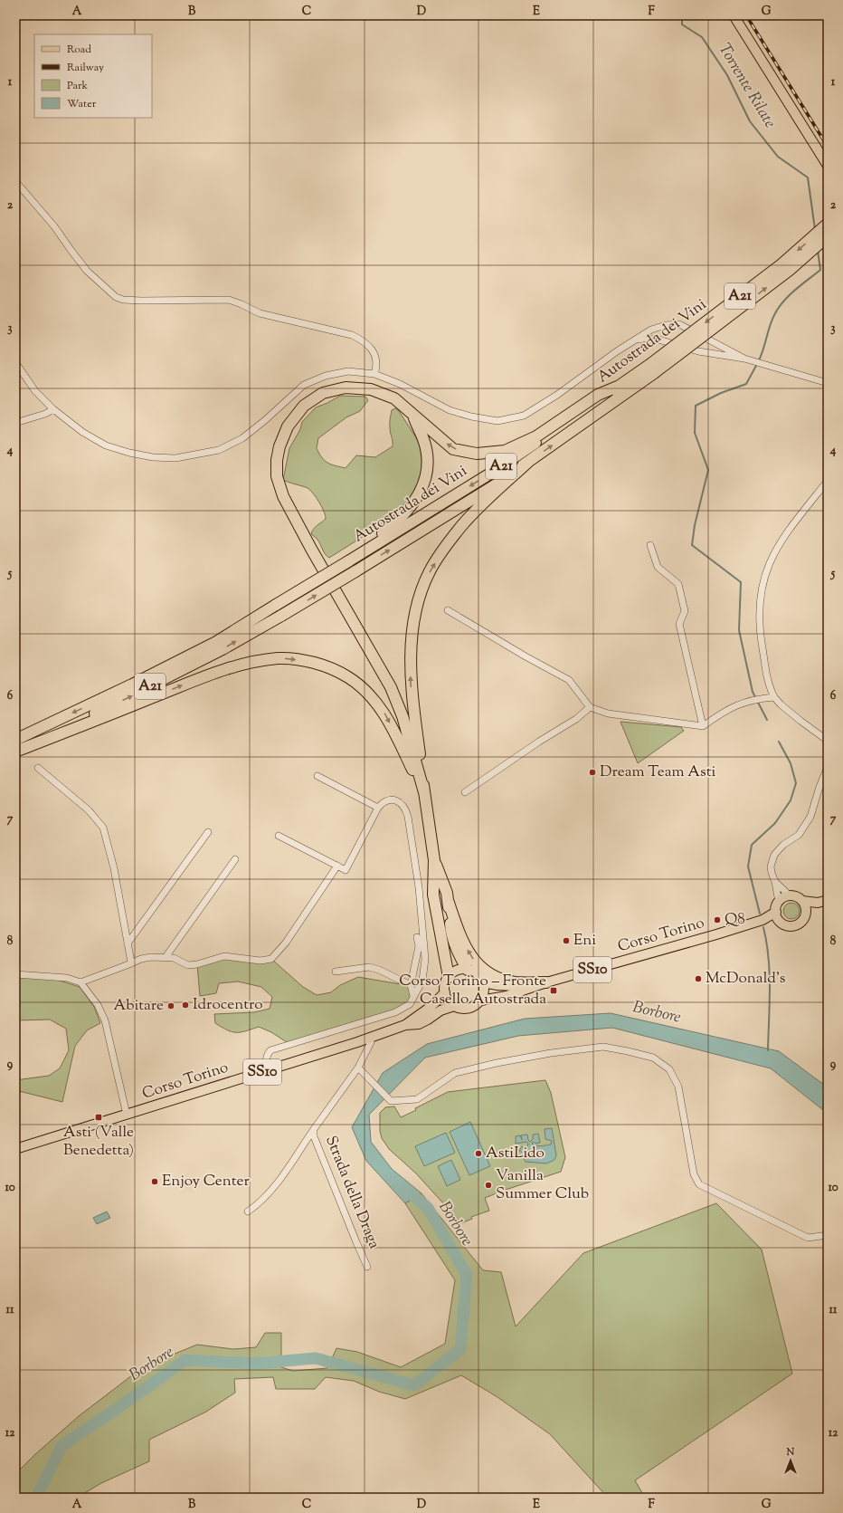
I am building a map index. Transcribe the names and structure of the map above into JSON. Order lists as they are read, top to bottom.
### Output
{
  "streets": {
    "highway": ["A21", "Autostrada dei Vini"],
    "main road": ["Corso Torino", "SS10"],
    "street": ["Strada della Draga"]
  },
  "crossings": [
    ["Corso Torino", "Strada della Draga"]
  ],
  "water": ["Torrente Rilate", "Borbore"],
  "places": {
    "other": [
      "Dream Team Asti",
      "Q8",
      "Eni",
      "McDonald's",
      "Idrocentro",
      "Abitare",
      "AstiLido",
      "Enjoy Center",
      "Vanilla Summer Club"
    ],
    "transit": ["Corso Torino – Fronte Casello Autostrada", "Asti (Valle Benedetta)"]
  },
  "legend": [
    "Road",
    "Railway",
    "Park",
    "Water"
  ],
  "north": "top",
  "grid": {
    "columns": [
      "A",
      "B",
      "C",
      "D",
      "E",
      "F",
      "G"
    ],
    "rows": [
      "1",
      "2",
      "3",
      "4",
      "5",
      "6",
      "7",
      "8",
      "9",
      "10",
      "11",
      "12"
    ]
  }
}
